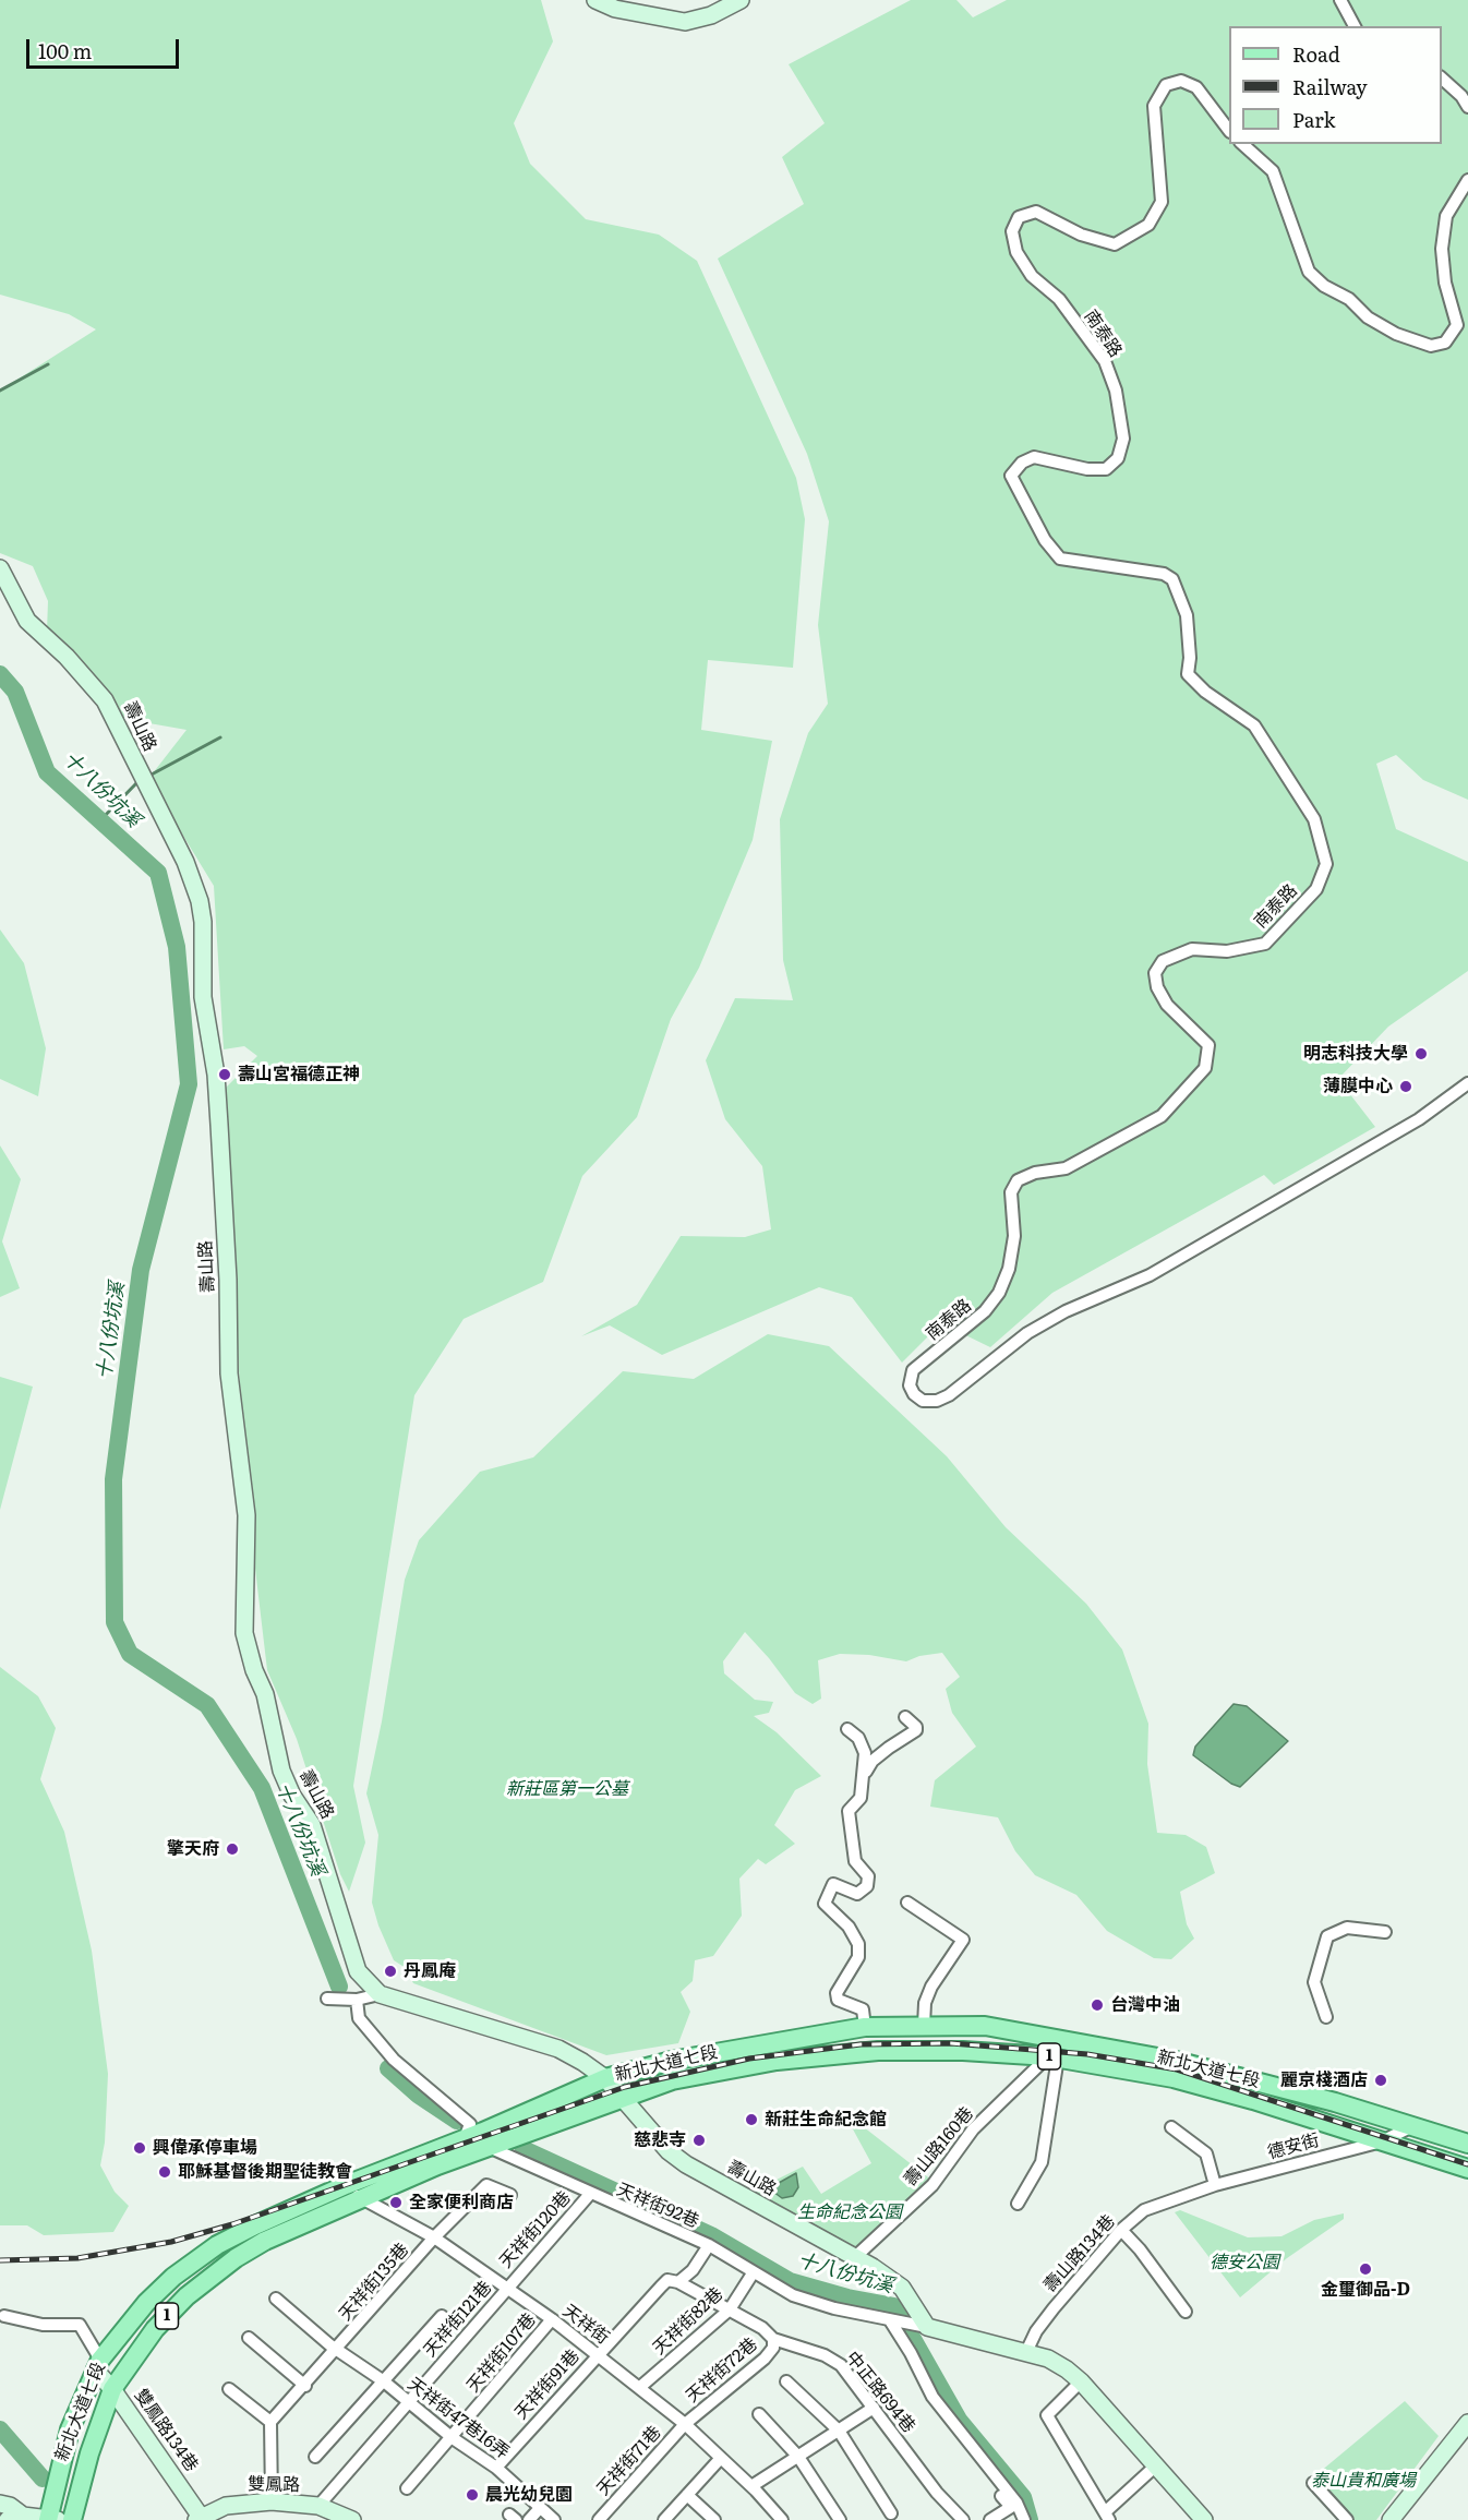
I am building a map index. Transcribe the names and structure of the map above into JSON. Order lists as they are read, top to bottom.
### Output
{
  "streets": {
    "main road": ["1", "新北大道七段"],
    "street": [
      "南泰路",
      "壽山路",
      "壽山路160巷",
      "德安街",
      "天祥街92巷",
      "天祥街120巷",
      "壽山路134巷",
      "天祥街135巷",
      "天祥街121巷",
      "天祥街82巷",
      "天祥街",
      "天祥街107巷",
      "天祥街72巷",
      "天祥街91巷",
      "中正路694巷",
      "天祥街47巷16弄",
      "雙鳳路134巷",
      "天祥街71巷",
      "雙鳳路"
    ]
  },
  "crossings": [
    ["壽山路", "新北大道七段"],
    ["壽山路", "壽山路160巷"],
    ["新北大道七段", "壽山路160巷"],
    ["新北大道七段", "德安街"],
    ["新北大道七段", "天祥街92巷"],
    ["新北大道七段", "天祥街"],
    ["新北大道七段", "雙鳳路134巷"],
    ["德安街", "壽山路134巷"],
    ["天祥街92巷", "天祥街120巷"],
    ["天祥街92巷", "天祥街"],
    ["天祥街92巷", "天祥街91巷"],
    ["天祥街92巷", "中正路694巷"],
    ["天祥街120巷", "天祥街121巷"],
    ["天祥街120巷", "天祥街"],
    ["天祥街135巷", "天祥街"],
    ["天祥街135巷", "天祥街47巷16弄"],
    ["天祥街121巷", "天祥街"],
    ["天祥街121巷", "天祥街47巷16弄"],
    ["天祥街121巷", "雙鳳路"],
    ["天祥街82巷", "天祥街"],
    ["天祥街82巷", "中正路694巷"],
    ["天祥街", "天祥街107巷"],
    ["天祥街", "天祥街72巷"],
    ["天祥街", "天祥街91巷"],
    ["天祥街", "天祥街71巷"],
    ["天祥街107巷", "天祥街47巷16弄"],
    ["天祥街72巷", "中正路694巷"],
    ["天祥街72巷", "天祥街71巷"],
    ["天祥街91巷", "天祥街47巷16弄"],
    ["雙鳳路134巷", "雙鳳路"]
  ],
  "water": ["十八份坑溪"],
  "parks": [
    "新莊區第一公墓",
    "生命紀念公園",
    "德安公園",
    "泰山貴和廣場"
  ],
  "places": [
    "明志科技大學",
    "壽山宮福德正神",
    "薄膜中心",
    "擎天府",
    "丹鳳庵",
    "台灣中油",
    "麗京棧酒店",
    "新莊生命紀念館",
    "慈悲寺",
    "興偉承停車場",
    "耶穌基督後期聖徒教會",
    "全家便利商店",
    "金璽御品-D",
    "晨光幼兒園"
  ],
  "legend": ["Road", "Railway", "Park"],
  "scale_bar": "100 m"
}
